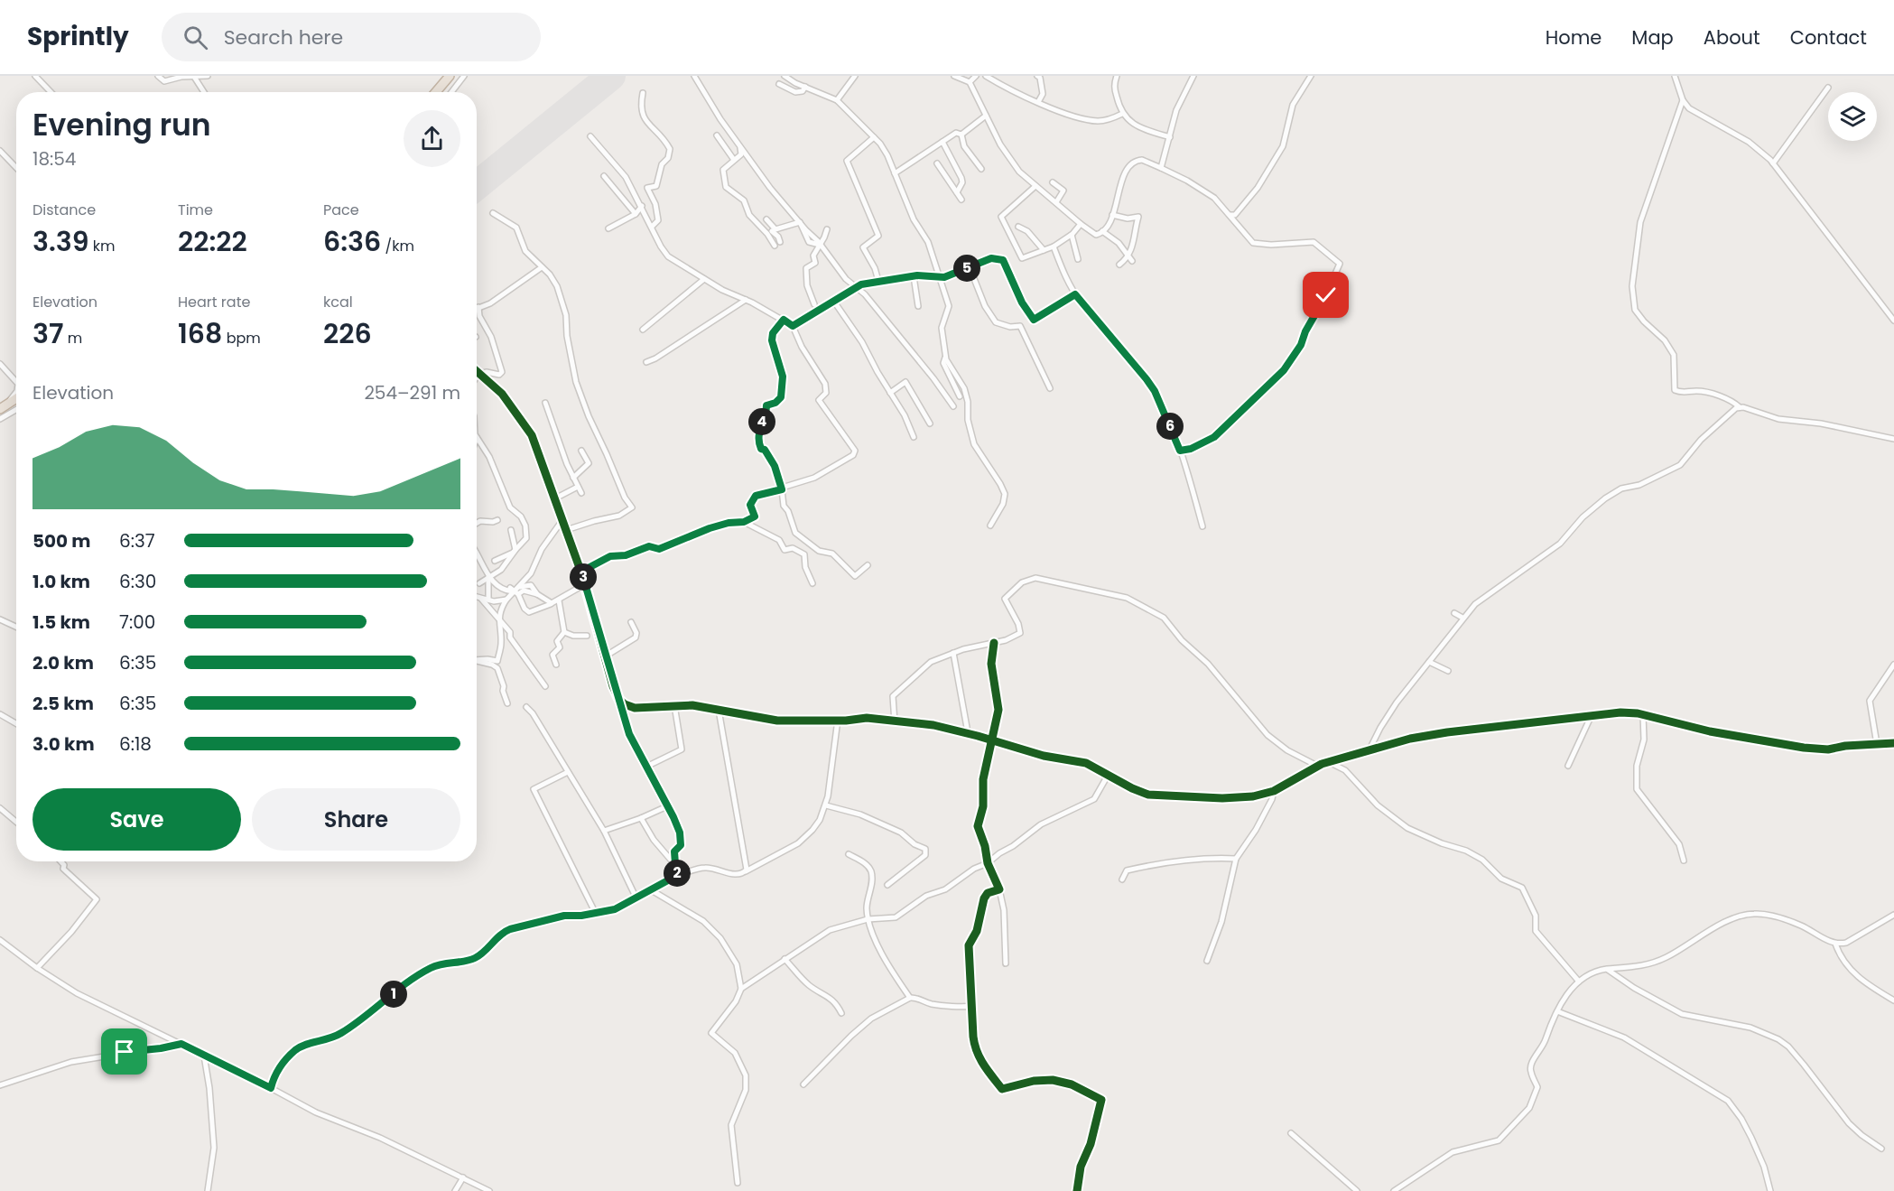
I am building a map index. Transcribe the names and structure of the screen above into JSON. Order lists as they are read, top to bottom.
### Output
{
  "page": {
    "header": "Sprintly",
    "search": "Search here",
    "nav": [
      "Home",
      "Map",
      "About",
      "Contact"
    ],
    "heading": ["Evening run", "18:54"],
    "stats": [
      ["Distance", "3.39 km"],
      ["Time", "22:22"],
      ["Pace", "6:36 /km"],
      ["Elevation", "37 m"],
      ["Heart rate", "168 bpm"],
      ["kcal", "226"]
    ],
    "pins": [
      "5",
      "4",
      "6",
      "3",
      "2",
      "1"
    ],
    "chart": ["Elevation", "254–291 m"],
    "list": [
      {
        "name": "500 m",
        "note": "6:37"
      },
      {
        "name": "1.0 km",
        "note": "6:30"
      },
      {
        "name": "1.5 km",
        "note": "7:00"
      },
      {
        "name": "2.0 km",
        "note": "6:35"
      },
      {
        "name": "2.5 km",
        "note": "6:35"
      },
      {
        "name": "3.0 km",
        "note": "6:18"
      }
    ],
    "buttons": ["Save", "Share"]
  }
}
